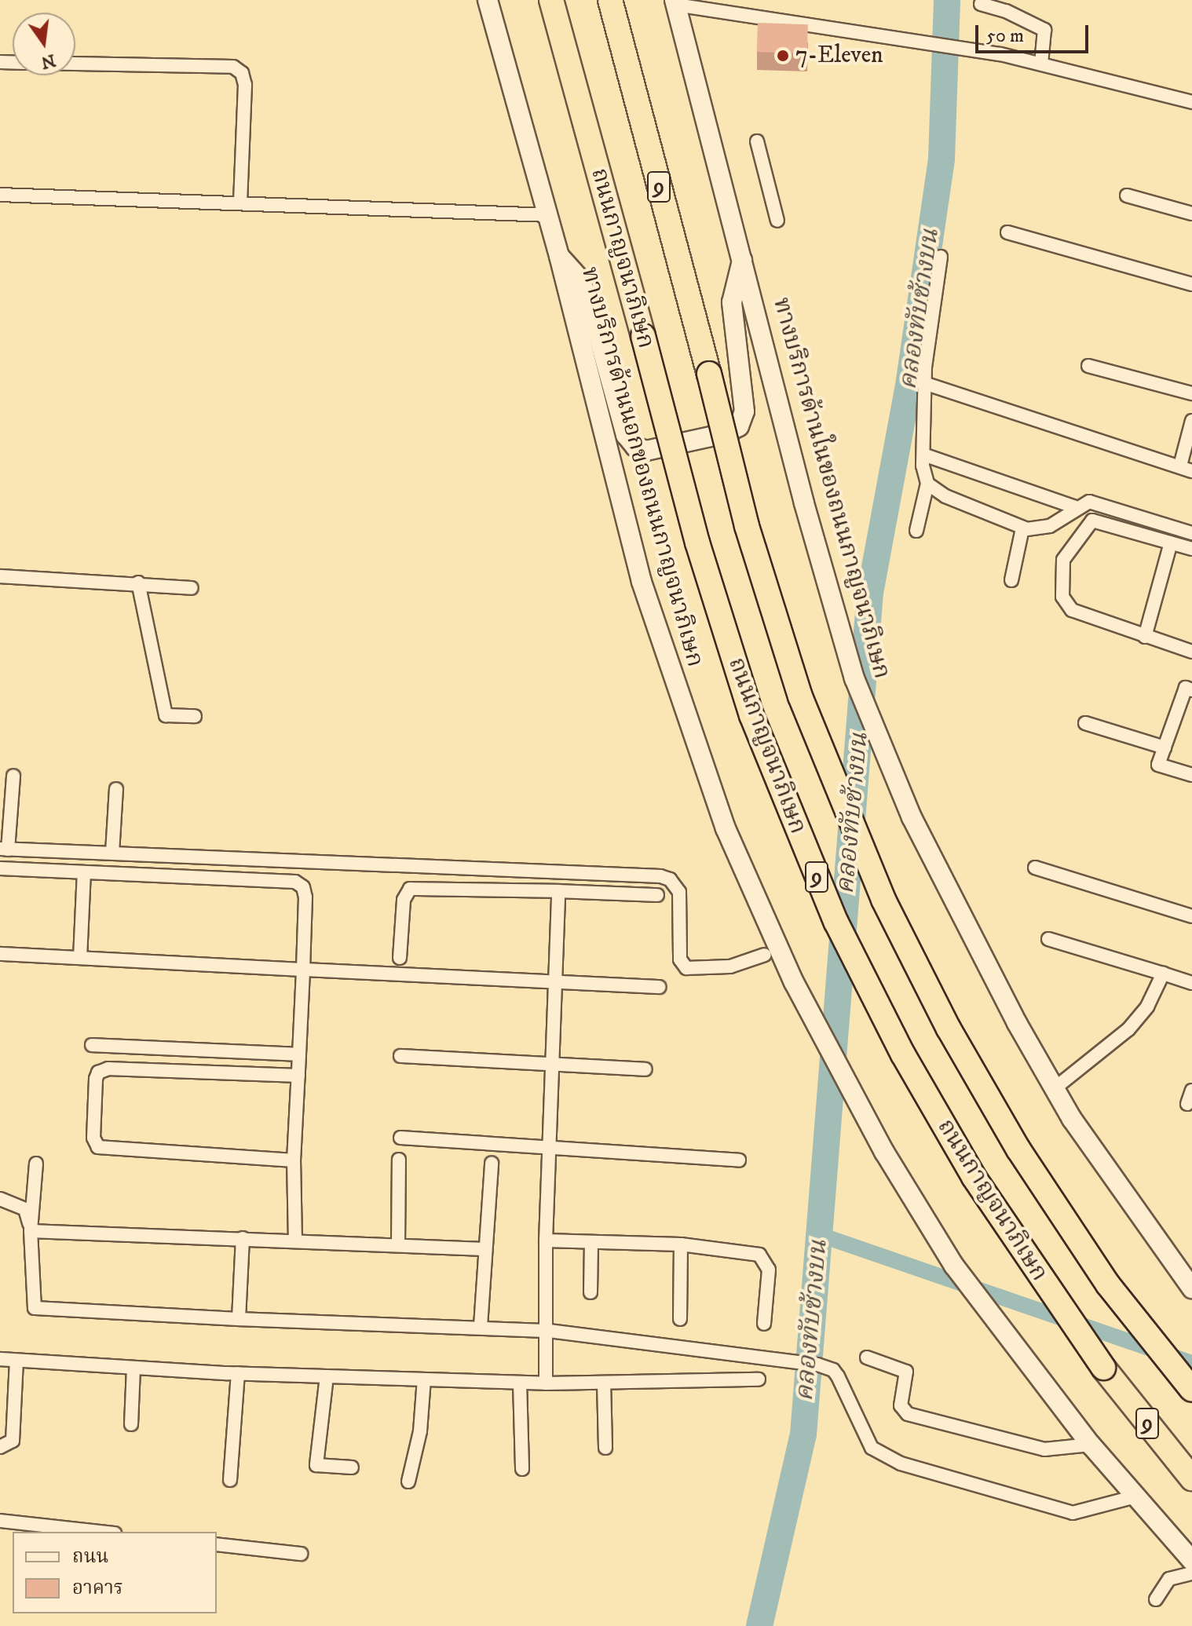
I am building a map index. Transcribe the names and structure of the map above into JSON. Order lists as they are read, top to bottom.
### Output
{
  "streets": {
    "highway": ["9", "ถนนกาญจนาภิเษก"],
    "main road": ["ทางบริการด้านนอกของถนนกาญจนาภิเษก", "ทางบริการด้านในของถนนกาญจนาภิเษก"]
  },
  "water": ["คลองทับช้างบน"],
  "places": ["7-Eleven"],
  "legend": ["ถนน", "อาคาร"],
  "scale_bar": "50 m",
  "north": "bottom"
}
